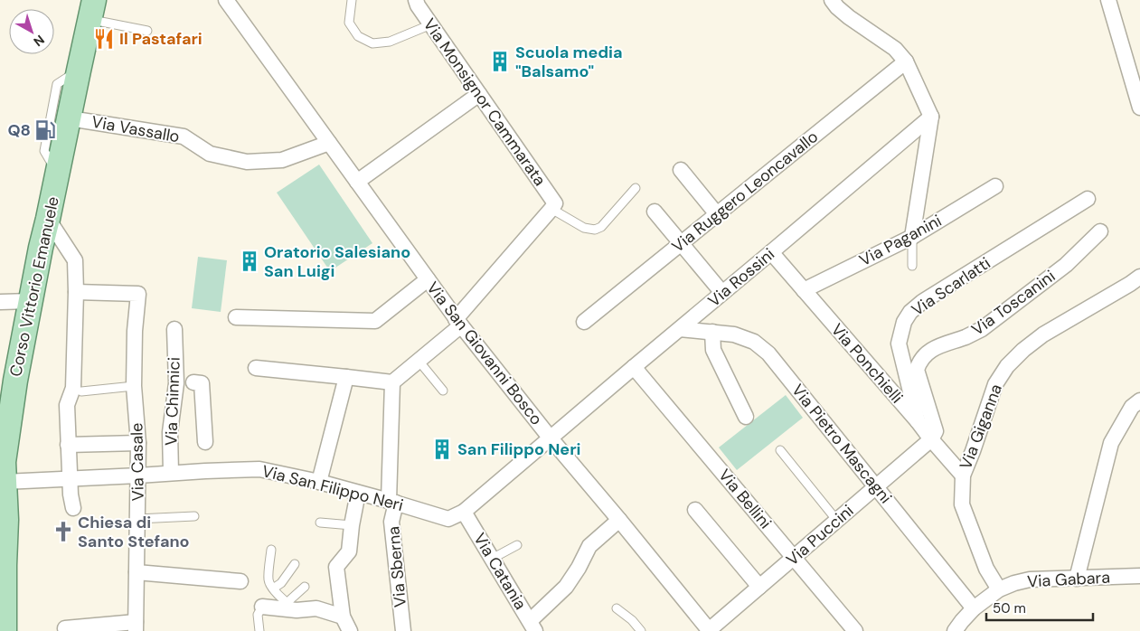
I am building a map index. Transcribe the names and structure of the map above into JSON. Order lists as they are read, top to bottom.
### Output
{
  "streets": {
    "main road": ["Corso Vittorio Emanuele"],
    "street": [
      "Via Monsignor Cammarata",
      "Via Vassallo",
      "Via Ruggero Leoncavallo",
      "Via Paganini",
      "Via Rossini",
      "Via Scarlatti",
      "Via Toscanini",
      "Via San Giovanni Bosco",
      "Via Ponchielli",
      "Via Chinnici",
      "Via Giganna",
      "Via Pietro Mascagni",
      "Via Casale",
      "Via San Filippo Neri",
      "Via Bellini",
      "Via Puccini",
      "Via Sberna",
      "Via Catania",
      "Via Gabara"
    ]
  },
  "crossings": [
    ["Via Vassallo", "Corso Vittorio Emanuele"],
    ["Via Vassallo", "Via San Giovanni Bosco"],
    ["Via Paganini", "Via Ponchielli"],
    ["Via Rossini", "Via San Giovanni Bosco"],
    ["Via Rossini", "Via Ponchielli"],
    ["Via Rossini", "Via Pietro Mascagni"],
    ["Via Rossini", "Via San Filippo Neri"],
    ["Via Rossini", "Via Bellini"],
    ["Corso Vittorio Emanuele", "Via San Filippo Neri"],
    ["Via Scarlatti", "Via Ponchielli"],
    ["Via Toscanini", "Via Ponchielli"],
    ["Via Toscanini", "Via Puccini"],
    ["Via San Giovanni Bosco", "Via San Filippo Neri"],
    ["Via San Giovanni Bosco", "Via Puccini"],
    ["Via Ponchielli", "Via Giganna"],
    ["Via Ponchielli", "Via Puccini"],
    ["Via Chinnici", "Via San Filippo Neri"],
    ["Via Giganna", "Via Gabara"],
    ["Via Pietro Mascagni", "Via Puccini"],
    ["Via Pietro Mascagni", "Via Gabara"],
    ["Via Casale", "Via San Filippo Neri"],
    ["Via San Filippo Neri", "Via Sberna"],
    ["Via San Filippo Neri", "Via Catania"],
    ["Via Bellini", "Via Puccini"]
  ],
  "places": {
    "restaurant": ["Il Pastafari"],
    "building": ["Scuola media \"Balsamo\"", "Oratorio Salesiano San Luigi", "San Filippo Neri"],
    "fuel station": ["Q8"],
    "church": ["Chiesa di Santo Stefano"]
  },
  "scale_bar": "50 m",
  "north": "bottom right"
}
